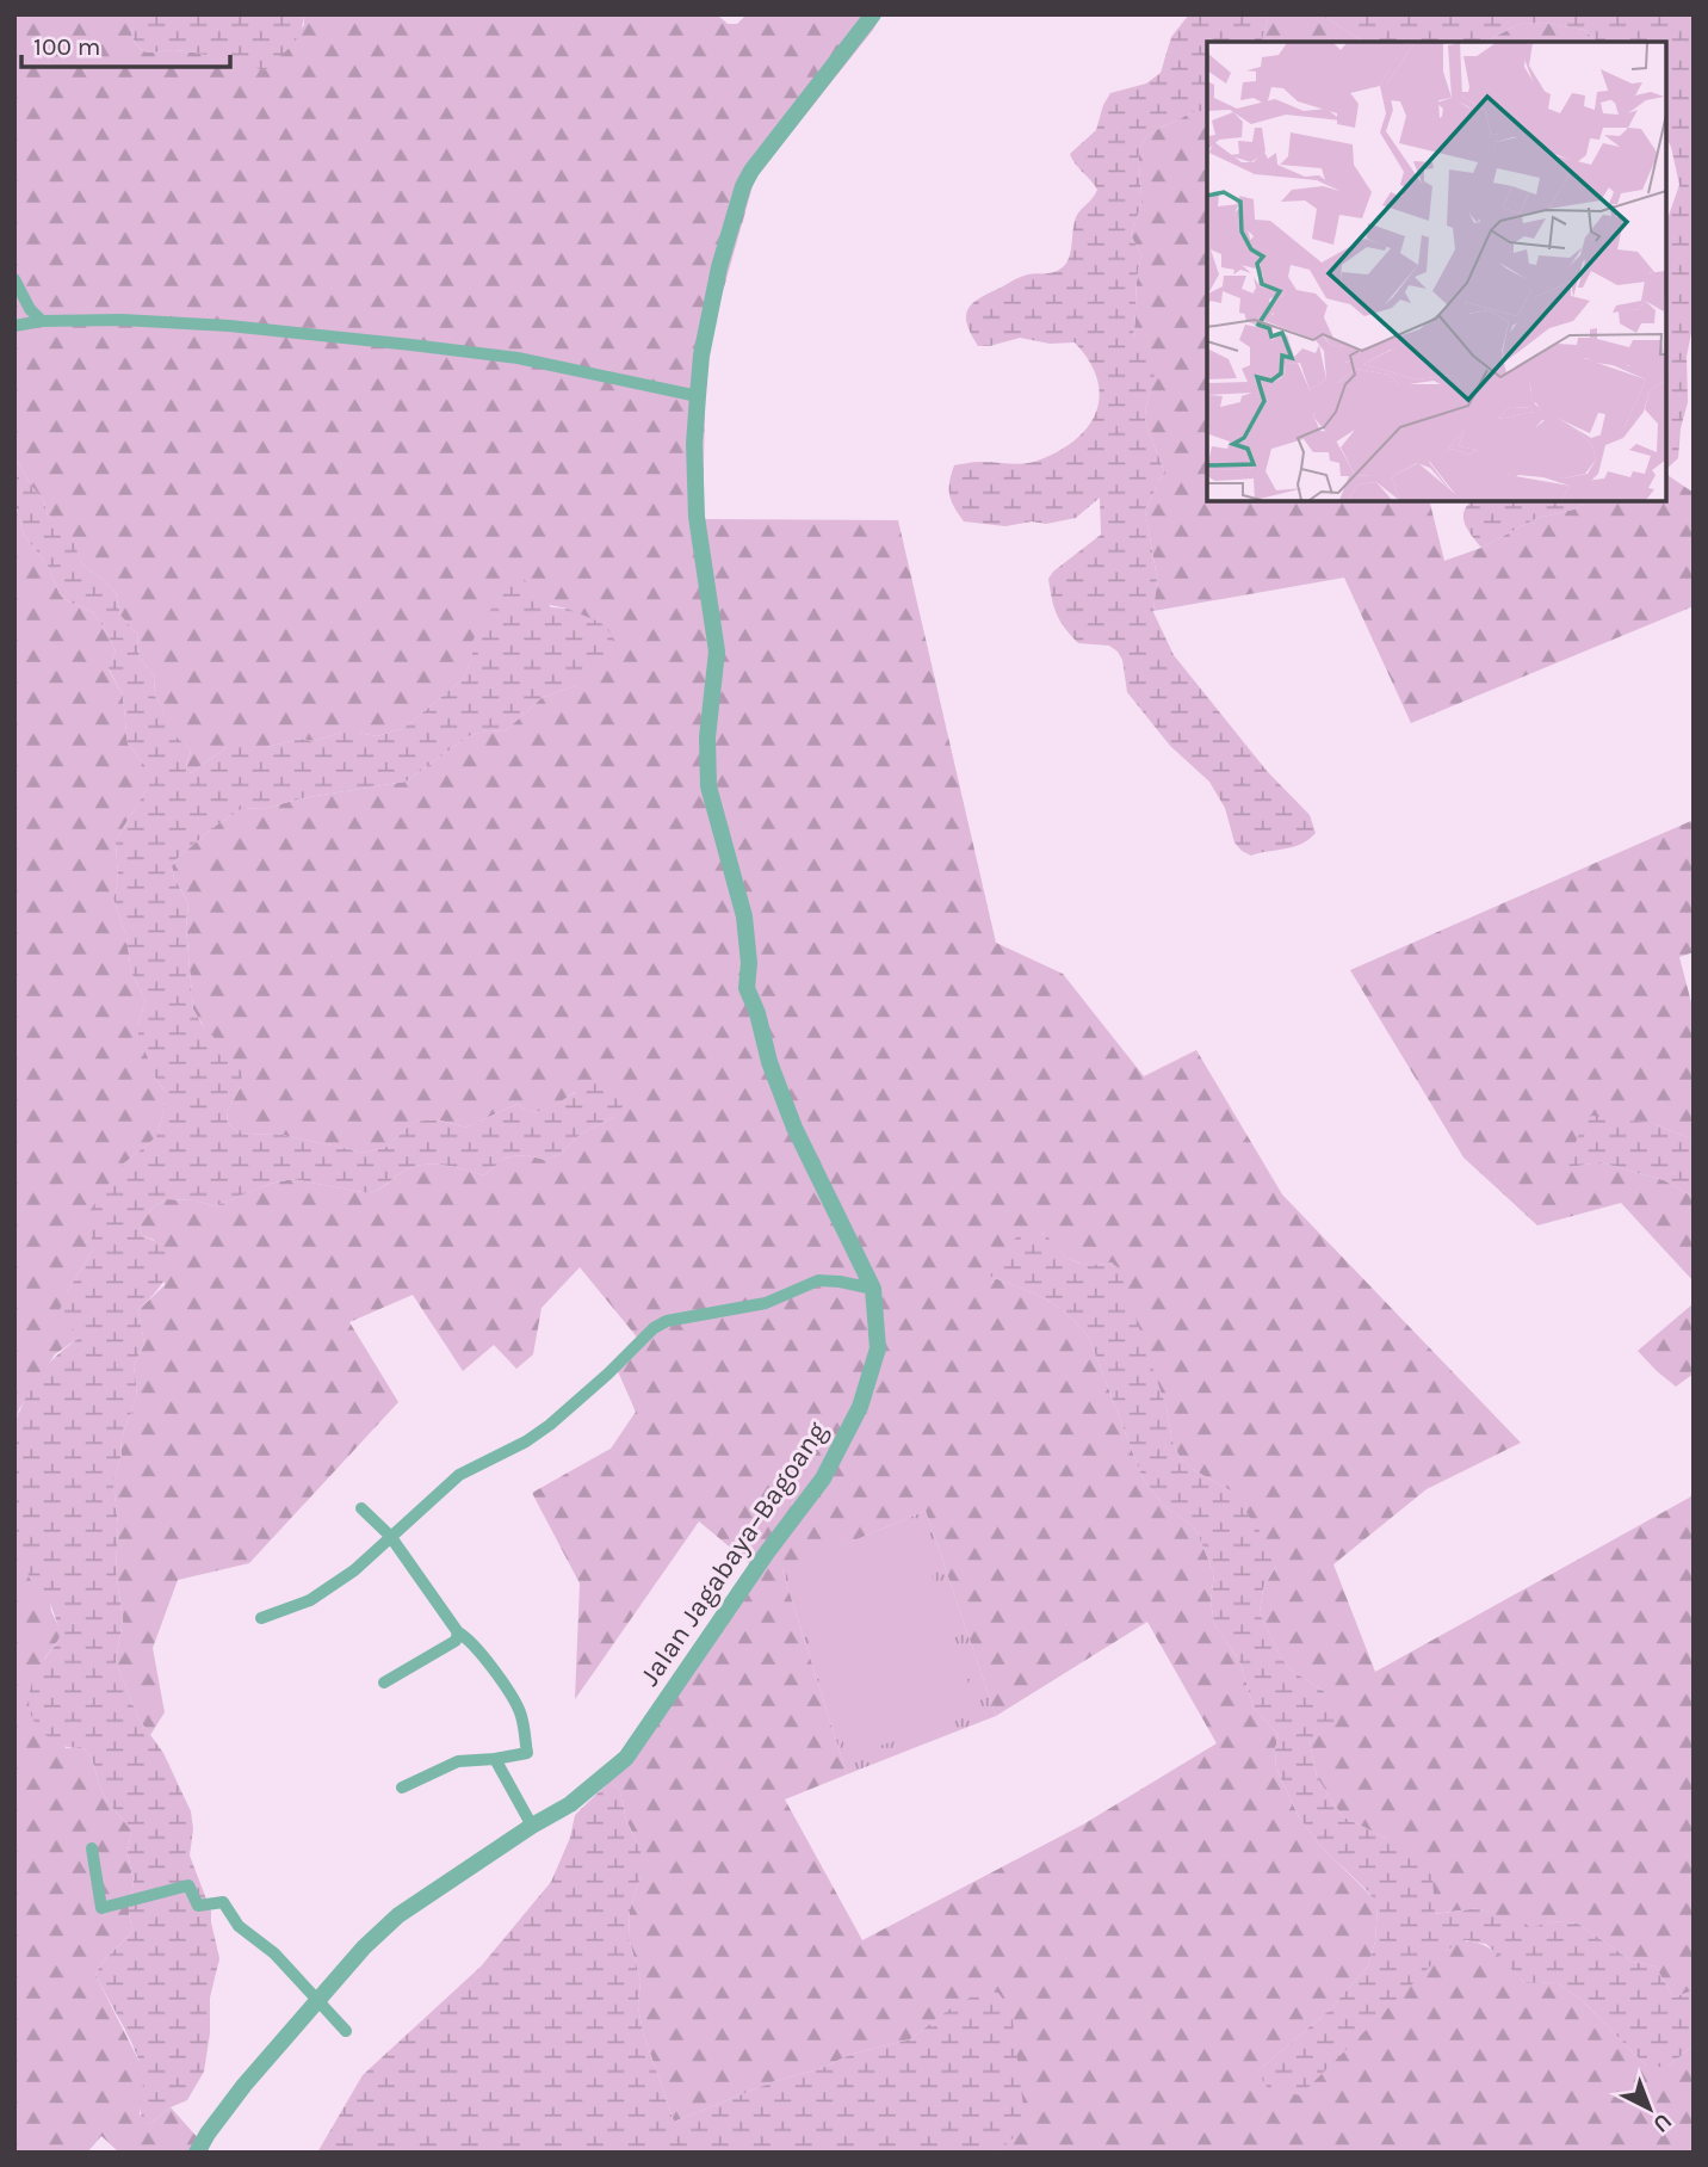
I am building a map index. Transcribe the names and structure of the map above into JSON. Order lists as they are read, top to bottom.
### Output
{
  "streets": {
    "street": ["Jalan Jagabaya–Bagoang"]
  },
  "scale_bar": "100 m",
  "north": "bottom right"
}
